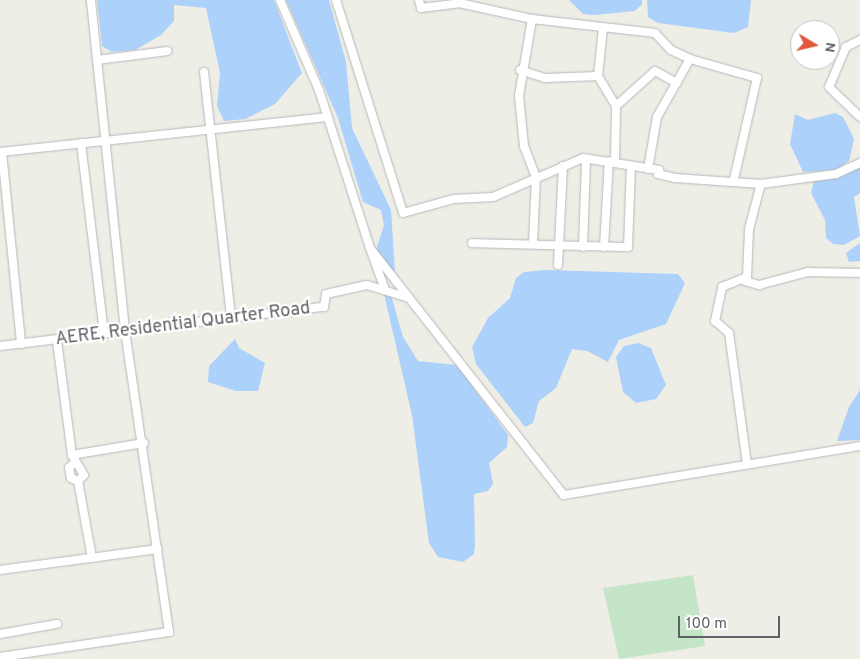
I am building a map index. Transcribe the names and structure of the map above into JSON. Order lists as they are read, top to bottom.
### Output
{
  "streets": {
    "street": ["AERE, Residential Quarter Road"]
  },
  "scale_bar": "100 m",
  "north": "right"
}
